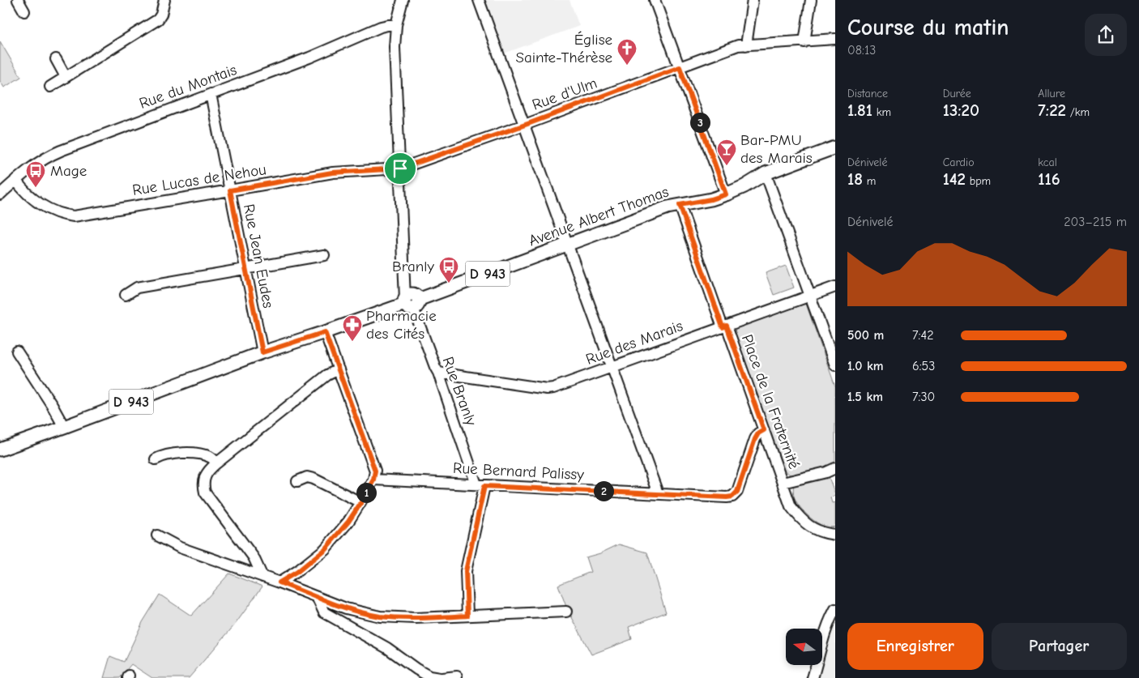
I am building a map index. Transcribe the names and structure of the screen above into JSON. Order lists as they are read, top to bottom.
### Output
{
  "streets": {
    "main road": ["Avenue Albert Thomas", "D 943"],
    "street": [
      "Rue du Montais",
      "Rue d'Ulm",
      "Rue Lucas de Nehou",
      "Rue Jean Eudes",
      "Rue des Marais",
      "Rue Branly",
      "Place de la Fraternité",
      "Rue Bernard Palissy"
    ]
  },
  "crossings": [
    ["Rue du Montais", "Rue Lucas de Nehou"],
    ["Rue du Montais", "Rue Jean Eudes"],
    ["Rue du Montais", "Rue Branly"],
    ["Rue d'Ulm", "Rue Lucas de Nehou"],
    ["Rue d'Ulm", "Rue Branly"],
    ["Rue Lucas de Nehou", "Rue Jean Eudes"],
    ["Rue Lucas de Nehou", "Rue Branly"],
    ["Avenue Albert Thomas", "Rue Jean Eudes"],
    ["Avenue Albert Thomas", "Rue Branly"],
    ["Avenue Albert Thomas", "Place de la Fraternité"],
    ["Rue des Marais", "Rue Branly"],
    ["Rue des Marais", "Place de la Fraternité"],
    ["Rue Branly", "Rue Bernard Palissy"],
    ["Place de la Fraternité", "Rue Bernard Palissy"]
  ],
  "places": {
    "church": ["Église Sainte-Thérèse"],
    "bar": ["Bar-PMU des Marais"],
    "bus stop": ["Mage", "Branly"],
    "pharmacy": ["Pharmacie des Cités"]
  },
  "north": "left",
  "page": {
    "heading": ["Course du matin", "08:13"],
    "stats": [
      ["Distance", "1.81 km"],
      ["Durée", "13:20"],
      ["Allure", "7:22 /km"],
      ["Dénivelé", "18 m"],
      ["Cardio", "142 bpm"],
      ["kcal", "116"]
    ],
    "pins": ["3", "2", "1"],
    "chart": ["Dénivelé", "203–215 m"],
    "list": [
      {
        "name": "500 m",
        "note": "7:42"
      },
      {
        "name": "1.0 km",
        "note": "6:53"
      },
      {
        "name": "1.5 km",
        "note": "7:30"
      }
    ],
    "buttons": ["Enregistrer", "Partager"]
  }
}
